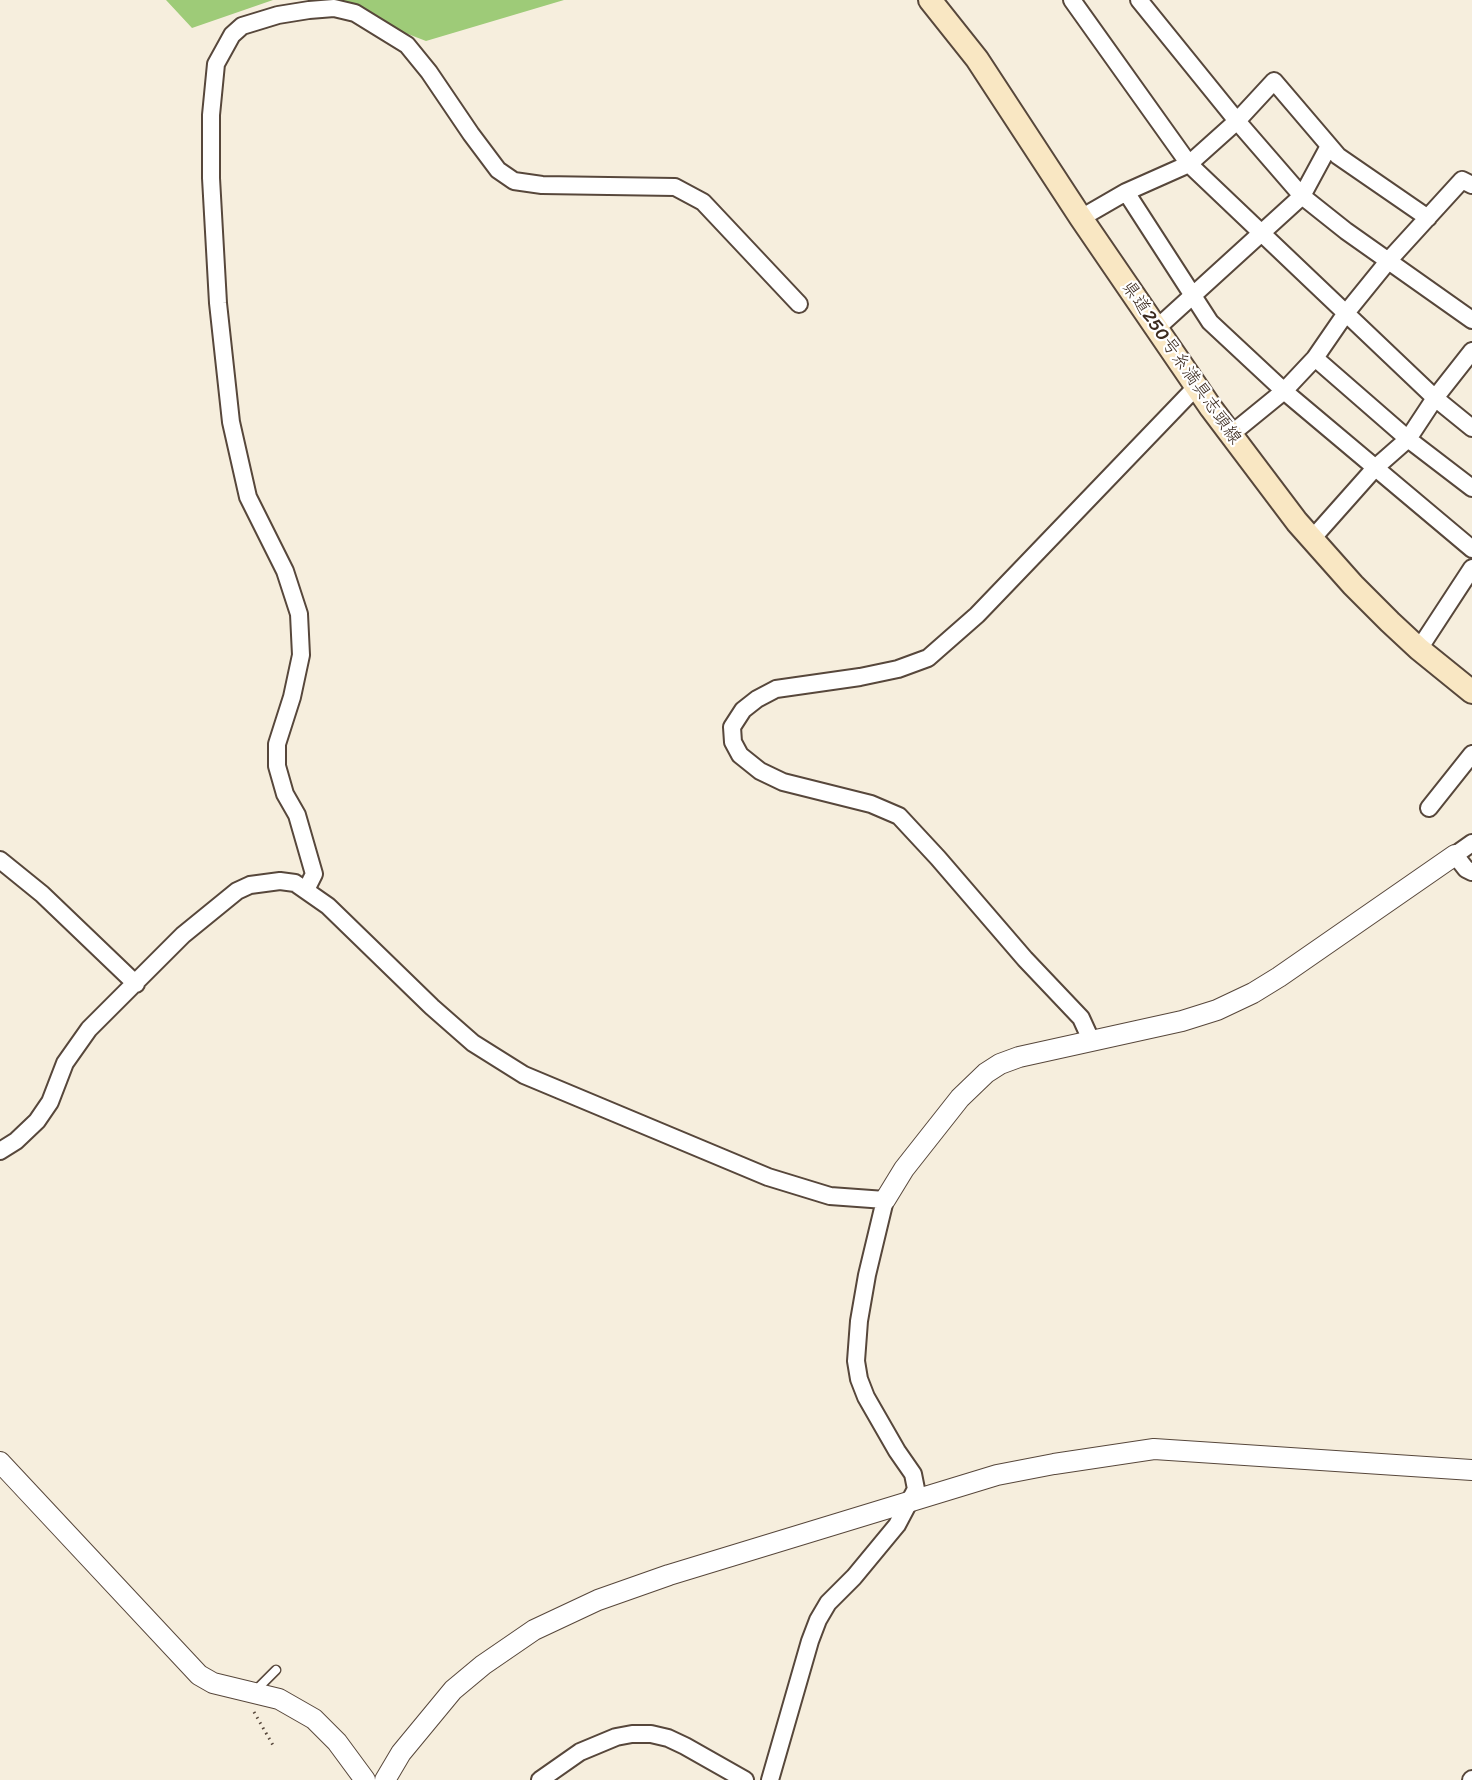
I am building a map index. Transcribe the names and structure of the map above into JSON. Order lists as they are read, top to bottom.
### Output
{
  "streets": {
    "main road": ["県道250号糸満具志頭線"]
  }
}
